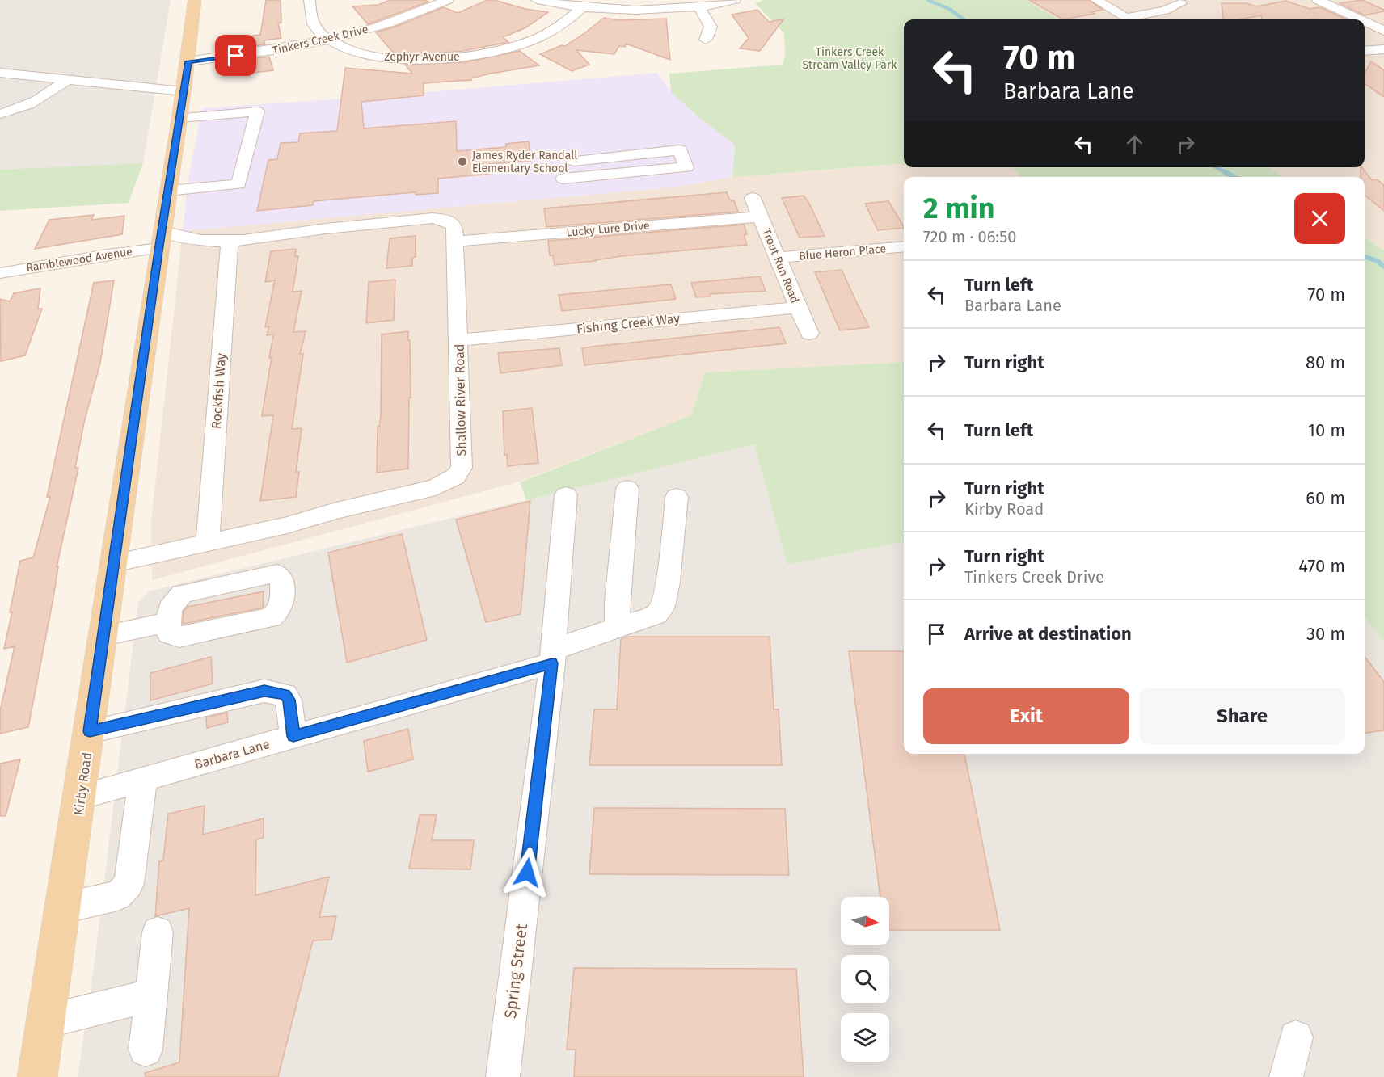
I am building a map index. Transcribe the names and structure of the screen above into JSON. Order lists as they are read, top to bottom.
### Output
{
  "streets": {
    "main road": ["Kirby Road"],
    "street": [
      "Tinkers Creek Drive",
      "Zephyr Avenue",
      "Lucky Lure Drive",
      "Blue Heron Place",
      "Ramblewood Avenue",
      "Trout Run Road",
      "Fishing Creek Way",
      "Rockfish Way",
      "Shallow River Road",
      "Barbara Lane",
      "Spring Street"
    ]
  },
  "crossings": [
    ["Tinkers Creek Drive", "Zephyr Avenue"],
    ["Tinkers Creek Drive", "Kirby Road"],
    ["Lucky Lure Drive", "Trout Run Road"],
    ["Lucky Lure Drive", "Shallow River Road"],
    ["Blue Heron Place", "Trout Run Road"],
    ["Ramblewood Avenue", "Shallow River Road"],
    ["Ramblewood Avenue", "Kirby Road"],
    ["Trout Run Road", "Fishing Creek Way"],
    ["Fishing Creek Way", "Shallow River Road"],
    ["Rockfish Way", "Shallow River Road"],
    ["Shallow River Road", "Kirby Road"],
    ["Barbara Lane", "Kirby Road"],
    ["Barbara Lane", "Spring Street"]
  ],
  "parks": ["Tinkers Creek Stream Valley Park"],
  "places": ["James Ryder Randall Elementary School"],
  "north": "right",
  "page": {
    "turn": ["70 m", "Barbara Lane"],
    "heading": ["2 min", "720 m · 06:50"],
    "list": [
      {
        "name": "Turn left",
        "note": "Barbara Lane",
        "value": "70 m"
      },
      {
        "name": "Turn right",
        "value": "80 m"
      },
      {
        "name": "Turn left",
        "value": "10 m"
      },
      {
        "name": "Turn right",
        "note": "Kirby Road",
        "value": "60 m"
      },
      {
        "name": "Turn right",
        "note": "Tinkers Creek Drive",
        "value": "470 m"
      },
      {
        "name": "Arrive at destination",
        "value": "30 m"
      }
    ],
    "buttons": ["Exit", "Share"]
  }
}
